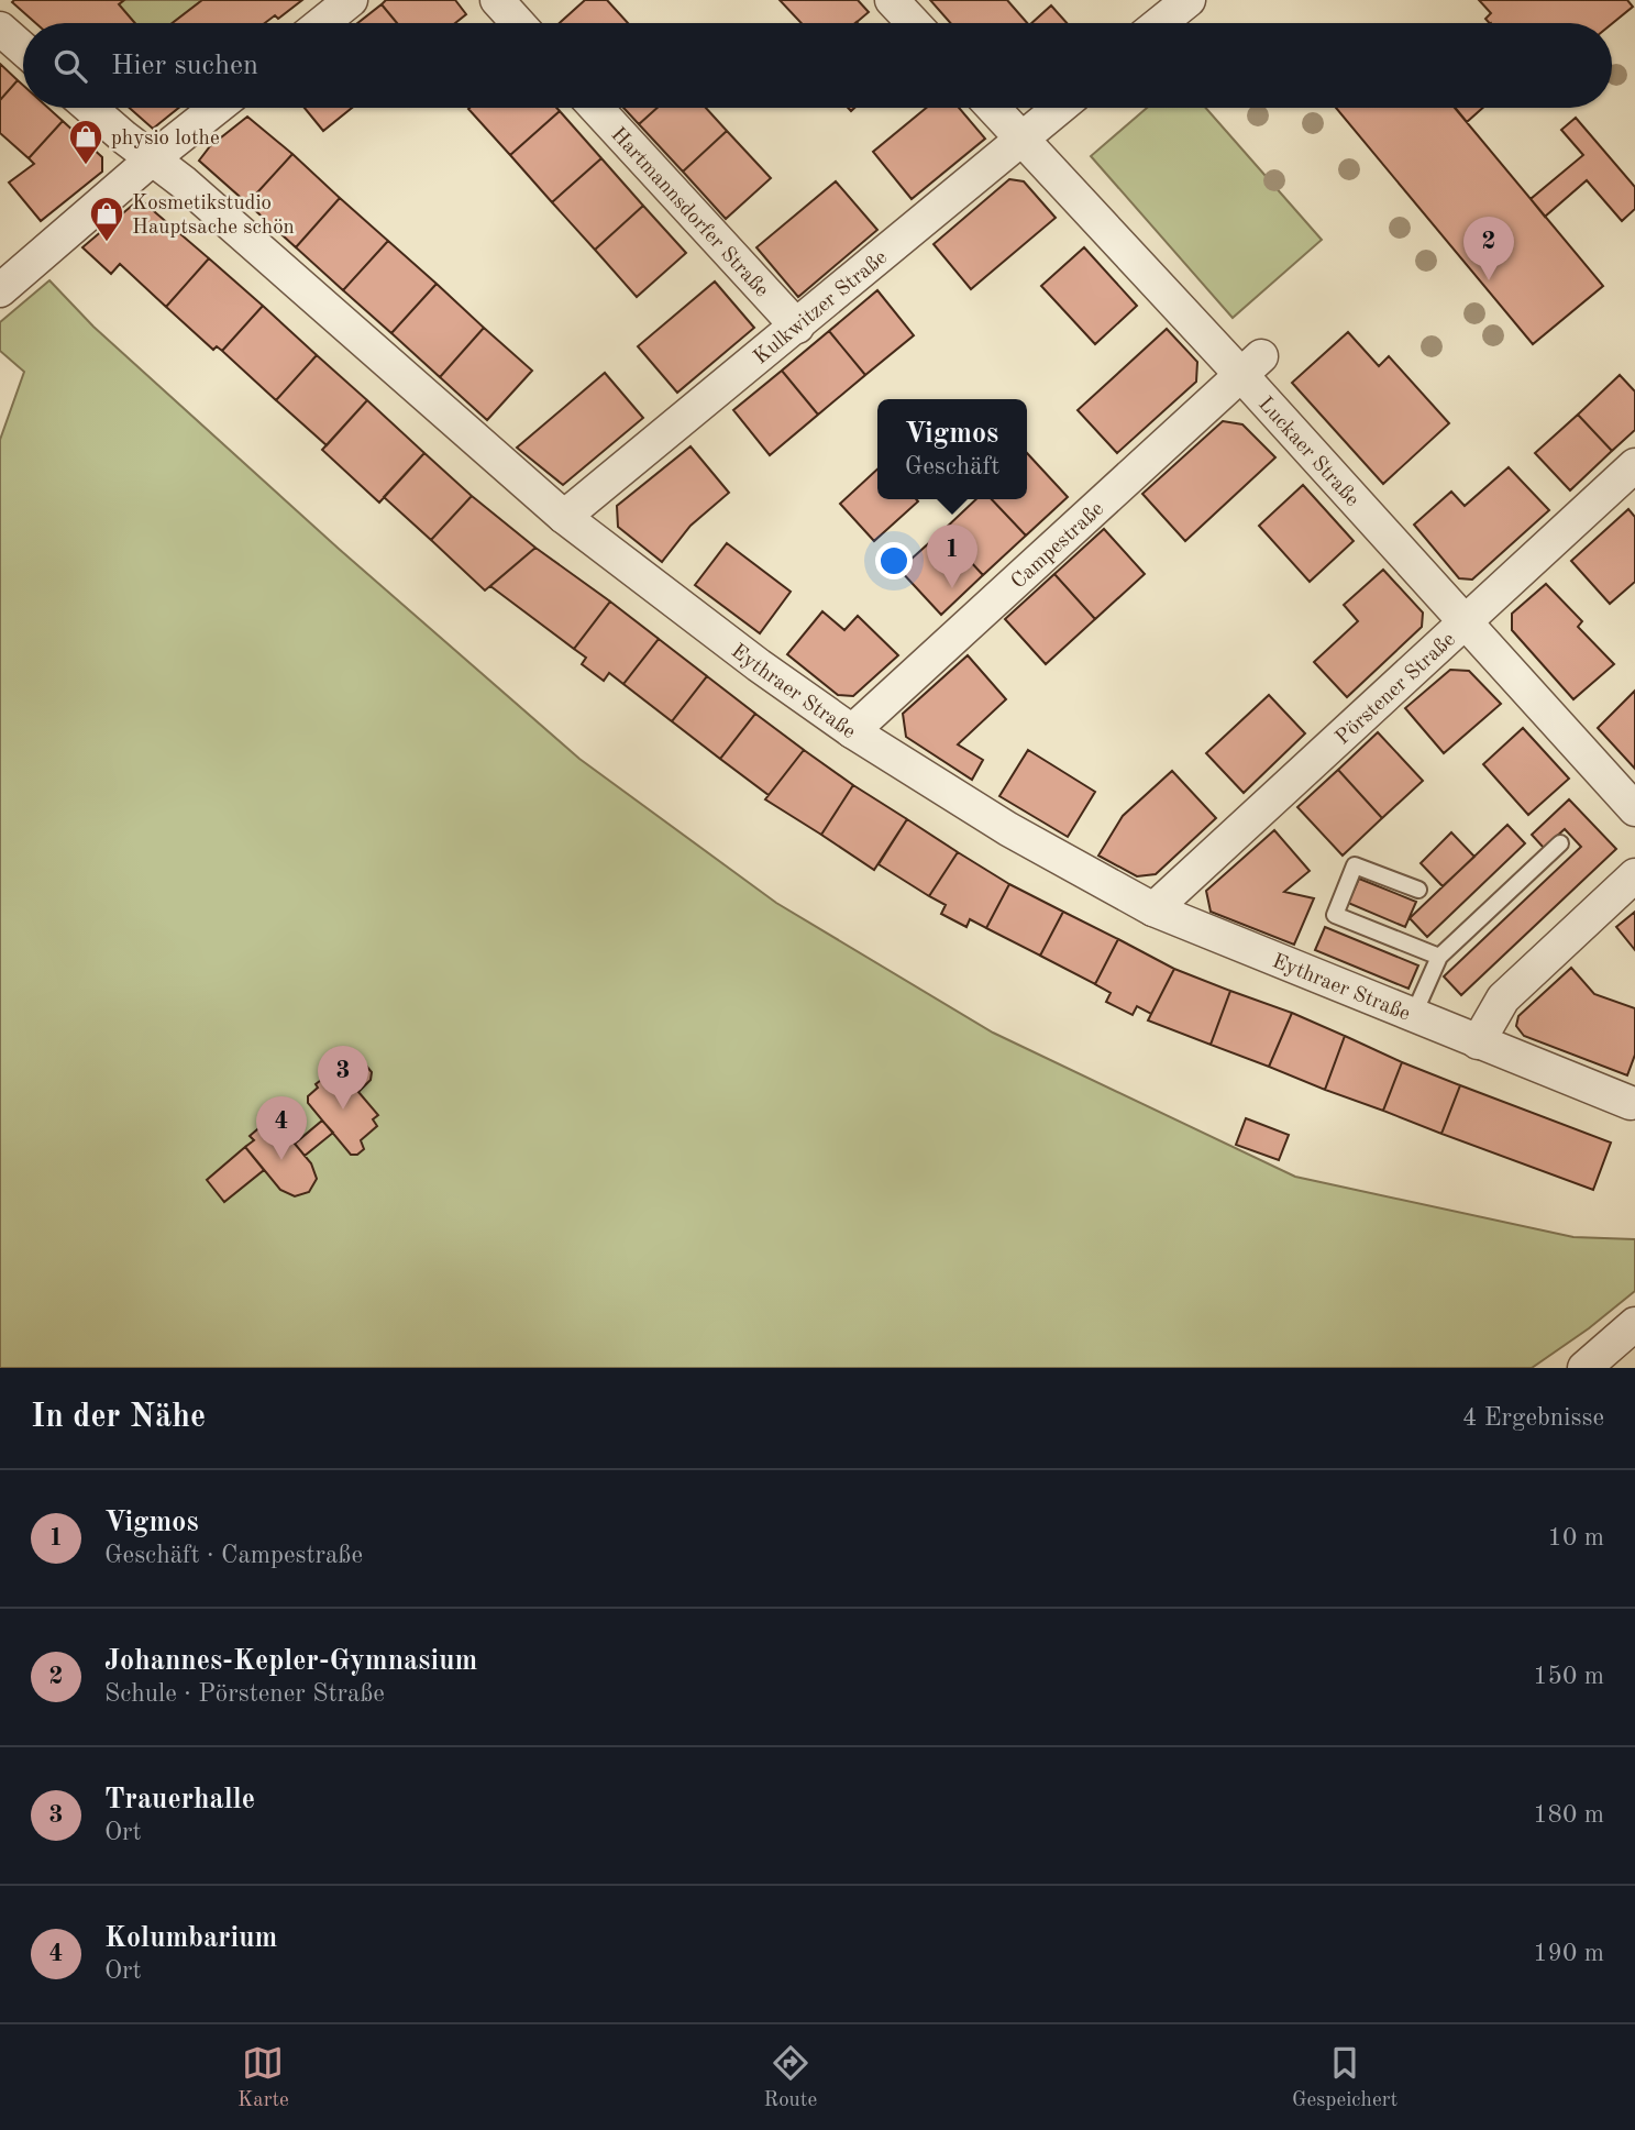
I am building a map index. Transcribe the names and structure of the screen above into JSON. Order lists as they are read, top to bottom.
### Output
{
  "streets": {
    "street": [
      "Hartmannsdorfer Straße",
      "Kulkwitzer Straße",
      "Luckaer Straße",
      "Campestraße",
      "Pörstener Straße",
      "Eythraer Straße"
    ]
  },
  "crossings": [
    ["Hartmannsdorfer Straße", "Kulkwitzer Straße"],
    ["Kulkwitzer Straße", "Luckaer Straße"],
    ["Kulkwitzer Straße", "Eythraer Straße"],
    ["Luckaer Straße", "Campestraße"],
    ["Luckaer Straße", "Pörstener Straße"],
    ["Campestraße", "Eythraer Straße"],
    ["Pörstener Straße", "Eythraer Straße"]
  ],
  "places": {
    "shop": ["physio lothe", "Kosmetikstudio Hauptsache schön"]
  },
  "page": {
    "search": "Hier suchen",
    "pins": [
      "2",
      "1",
      "3",
      "4"
    ],
    "popup": ["Vigmos", "Geschäft"],
    "heading": ["In der Nähe", "4 Ergebnisse"],
    "list": [
      {
        "mark": "1",
        "name": "Vigmos",
        "note": "Geschäft · Campestraße",
        "value": "10 m"
      },
      {
        "mark": "2",
        "name": "Johannes-Kepler-Gymnasium",
        "note": "Schule · Pörstener Straße",
        "value": "150 m"
      },
      {
        "mark": "3",
        "name": "Trauerhalle",
        "note": "Ort",
        "value": "180 m"
      },
      {
        "mark": "4",
        "name": "Kolumbarium",
        "note": "Ort",
        "value": "190 m"
      }
    ],
    "nav": ["Karte", "Route", "Gespeichert"]
  }
}
